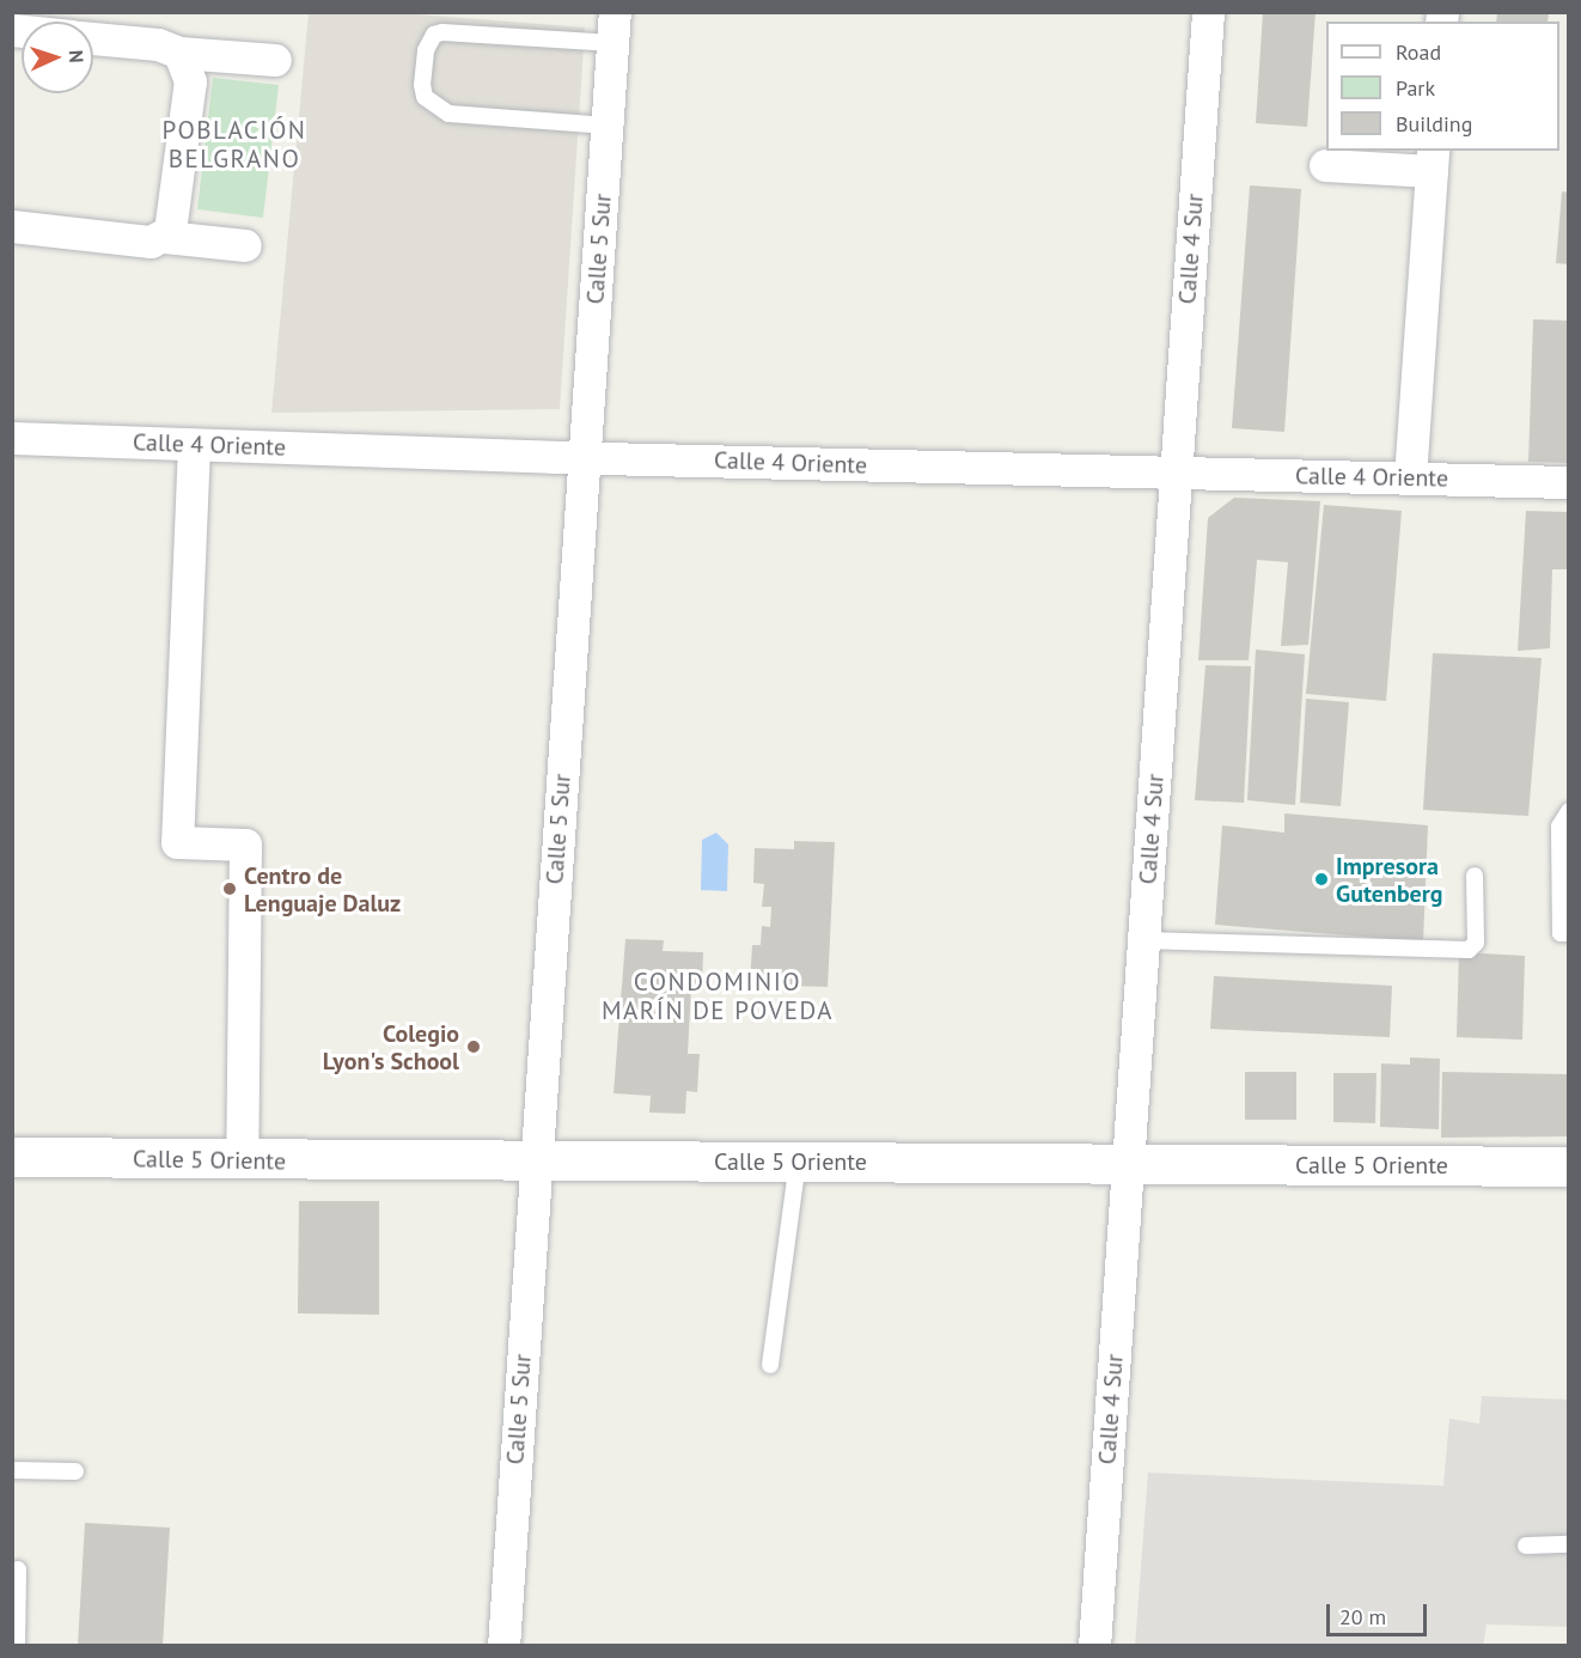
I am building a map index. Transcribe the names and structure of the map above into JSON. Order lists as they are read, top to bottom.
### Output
{
  "streets": {
    "street": [
      "Calle 5 Sur",
      "Calle 4 Sur",
      "Calle 4 Oriente",
      "Calle 5 Oriente"
    ]
  },
  "crossings": [
    ["Calle 5 Sur", "Calle 4 Oriente"],
    ["Calle 5 Sur", "Calle 5 Oriente"],
    ["Calle 4 Sur", "Calle 4 Oriente"],
    ["Calle 4 Sur", "Calle 5 Oriente"]
  ],
  "districts": ["POBLACIÓN BELGRANO", "CONDOMINIO MARÍN DE POVEDA"],
  "places": ["Impresora Gutenberg", "Centro de Lenguaje Daluz", "Colegio Lyon's School"],
  "legend": ["Road", "Park", "Building"],
  "scale_bar": "20 m",
  "north": "right"
}
